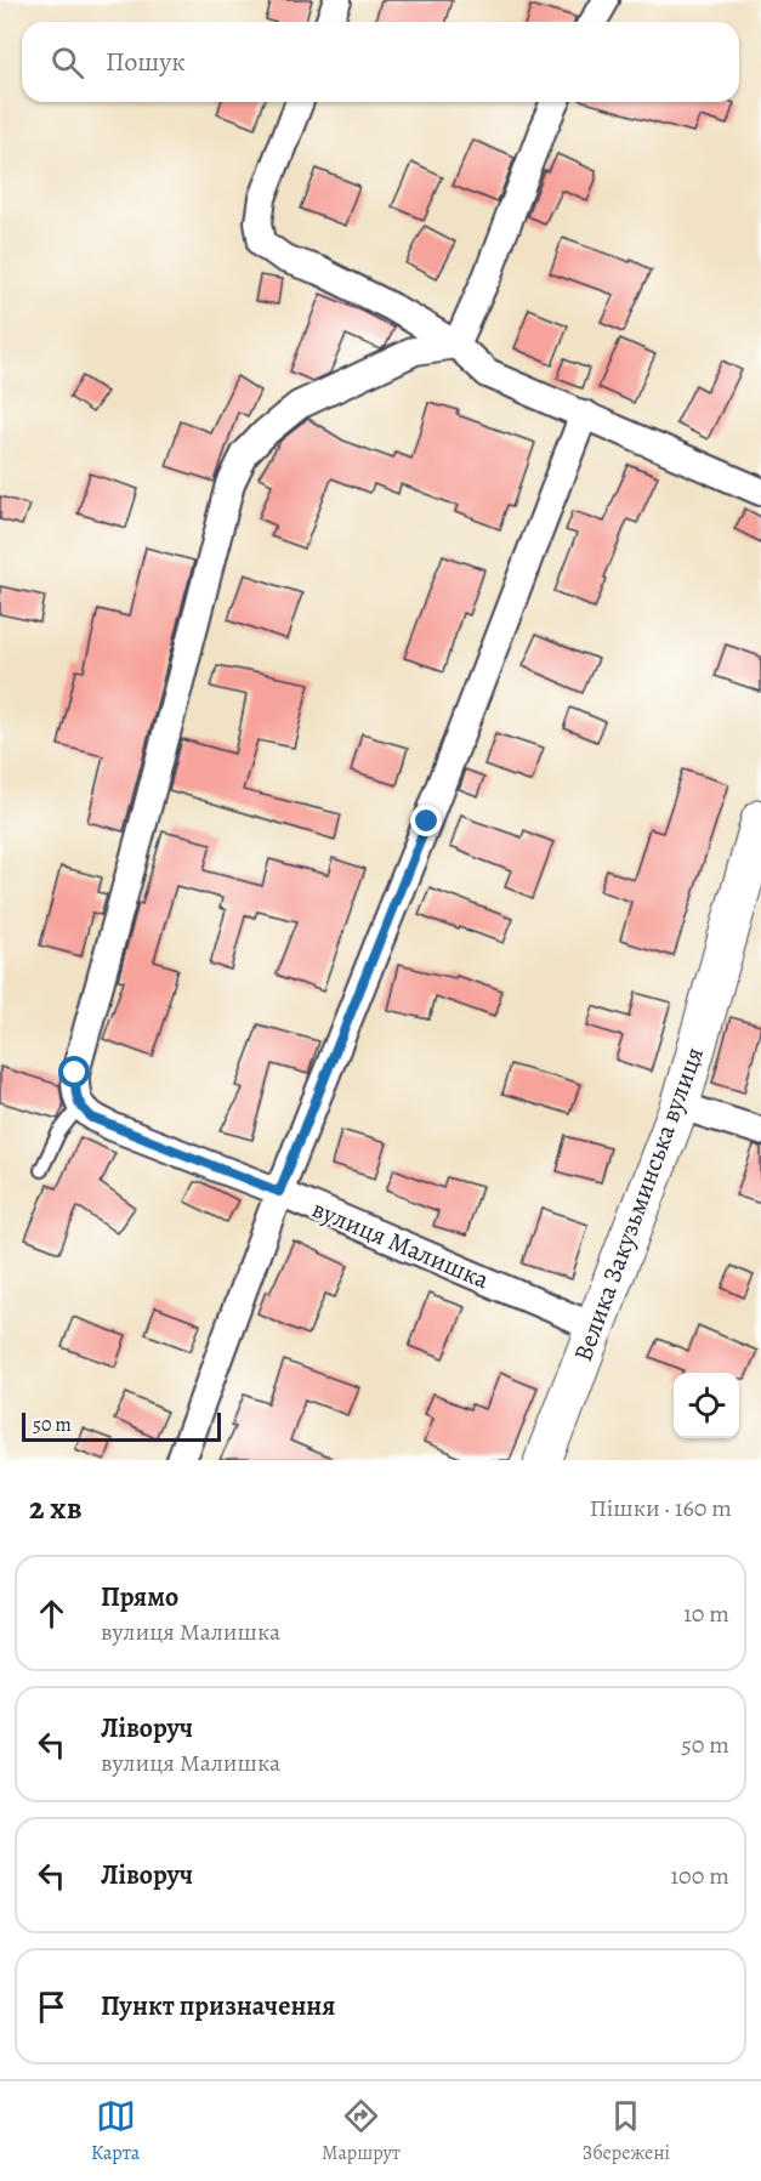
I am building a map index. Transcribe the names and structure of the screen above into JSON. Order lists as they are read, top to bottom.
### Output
{
  "streets": {
    "street": ["Велика Закузьминська вулиця", "вулиця Малишка"]
  },
  "crossings": [
    ["Велика Закузьминська вулиця", "вулиця Малишка"]
  ],
  "scale_bar": "50 m",
  "page": {
    "search": "Пошук",
    "scale": "50 m",
    "heading": ["2 хв", "Пішки · 160 m"],
    "list": [
      ["Прямо", "вулиця Малишка", "10 m"],
      ["Ліворуч", "вулиця Малишка", "50 m"],
      ["Ліворуч", "100 m"],
      "Пункт призначення"
    ],
    "nav": ["Карта", "Маршрут", "Збережені"]
  }
}
